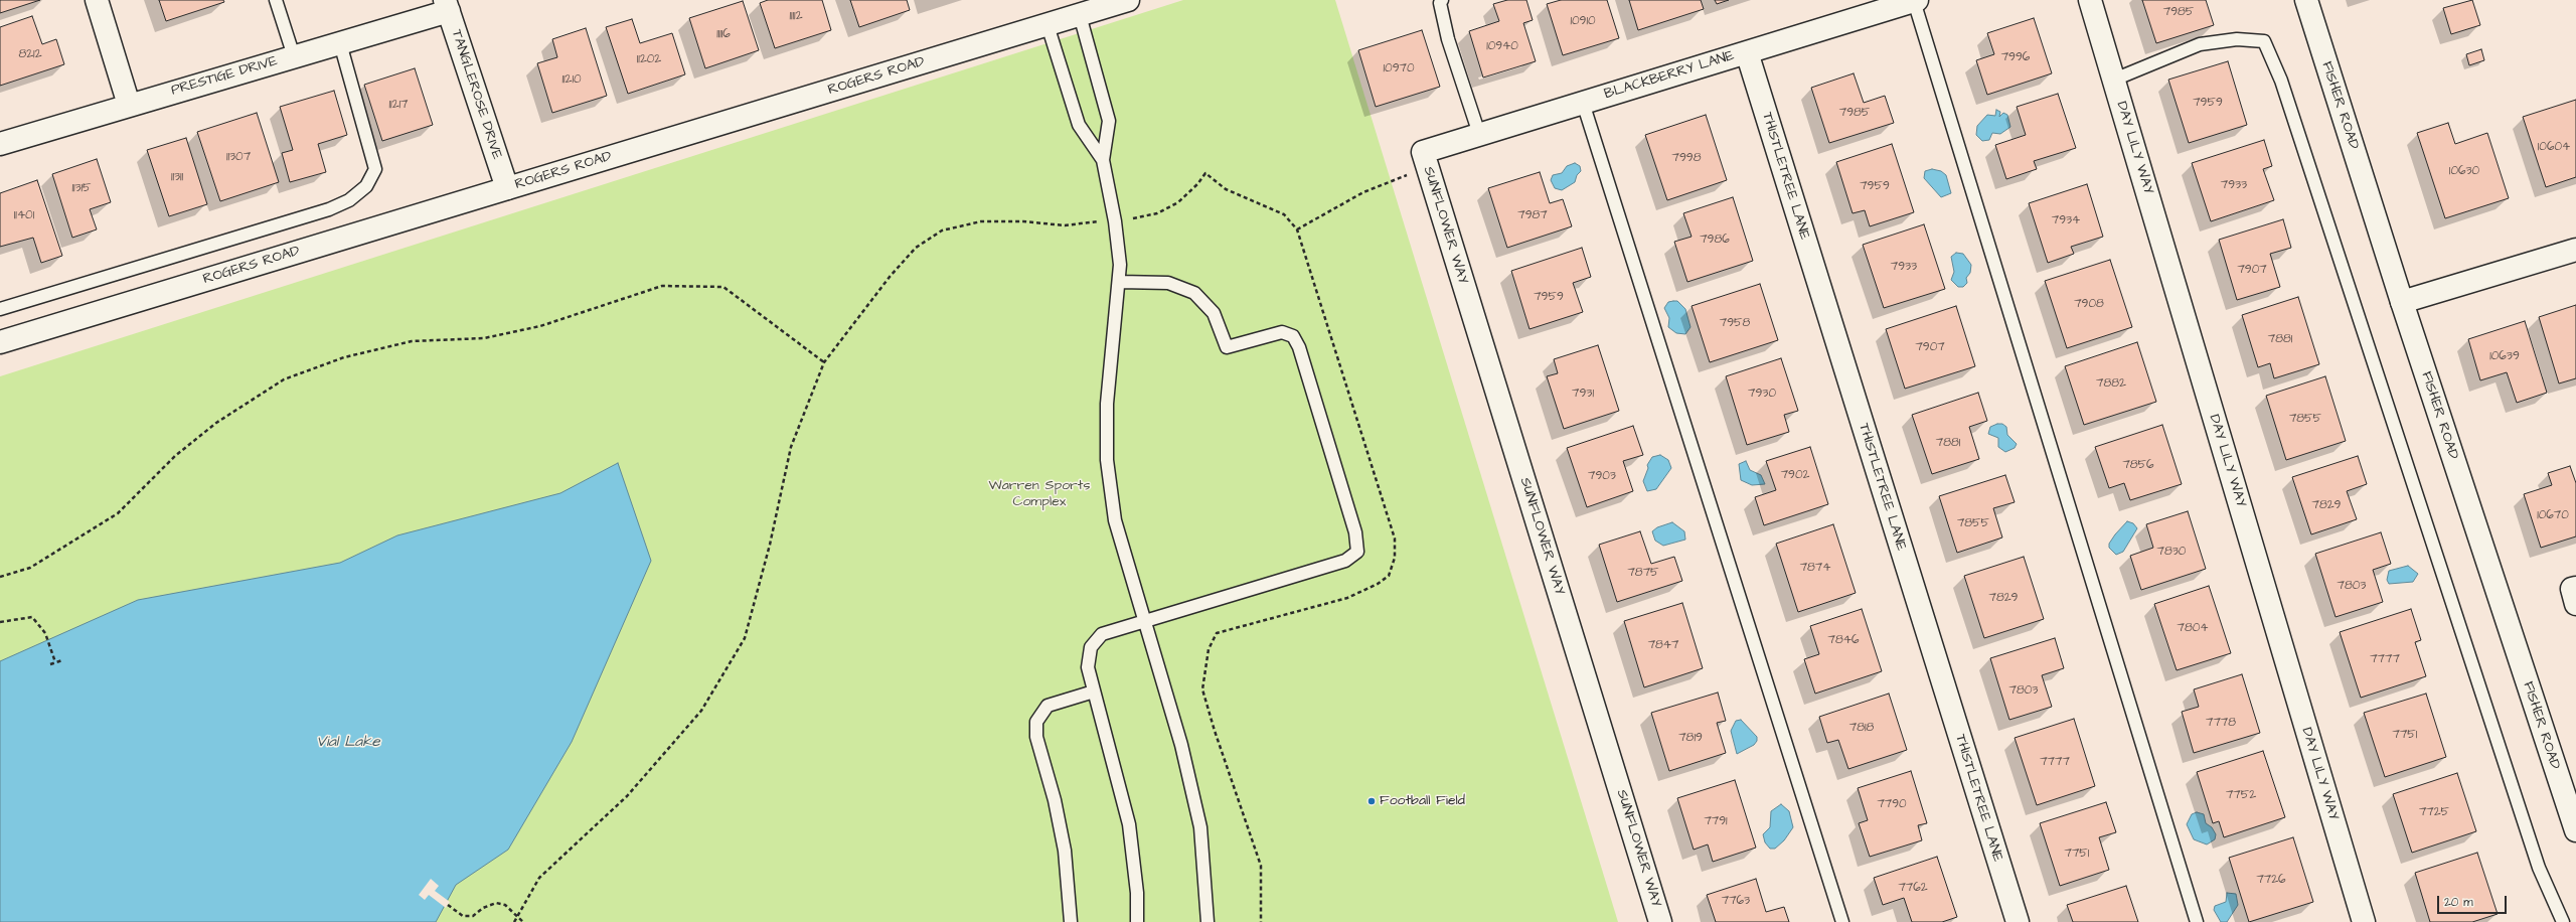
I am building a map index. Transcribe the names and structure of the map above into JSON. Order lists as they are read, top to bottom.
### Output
{
  "streets": {
    "street": [
      "BLACKBERRY LANE",
      "PRESTIGE DRIVE",
      "ROGERS ROAD",
      "TANGLEROSE DRIVE",
      "FISHER ROAD",
      "DAY LILY WAY",
      "THISTLETREE LANE",
      "SUNFLOWER WAY"
    ]
  },
  "crossings": [
    ["BLACKBERRY LANE", "THISTLETREE LANE"],
    ["BLACKBERRY LANE", "SUNFLOWER WAY"],
    ["PRESTIGE DRIVE", "TANGLEROSE DRIVE"],
    ["ROGERS ROAD", "TANGLEROSE DRIVE"]
  ],
  "water": ["Vial Lake"],
  "parks": ["Warren Sports Complex"],
  "places": ["Football Field"],
  "house_numbers": [
    "7985",
    "11112",
    "10910",
    "11116",
    "10940",
    "8212",
    "7996",
    "11202",
    "10970",
    "11210",
    "7959",
    "11217",
    "7985",
    "10604",
    "11307",
    "7998",
    "10630",
    "11311",
    "7933",
    "7959",
    "11315",
    "11401",
    "7987",
    "7934",
    "7986",
    "7933",
    "7907",
    "7959",
    "7908",
    "7958",
    "7881",
    "7907",
    "10639",
    "7882",
    "7931",
    "7930",
    "7855",
    "7881",
    "7856",
    "7902",
    "7903",
    "7829",
    "10670",
    "7855",
    "7830",
    "7874",
    "7875",
    "7803",
    "7829",
    "7804",
    "7846",
    "7847",
    "7777",
    "7803",
    "7778",
    "7818",
    "7751",
    "7819",
    "7777",
    "7752",
    "7790",
    "7725",
    "7791",
    "7751",
    "7726",
    "7762",
    "7763"
  ],
  "scale_bar": "20 m"
}
